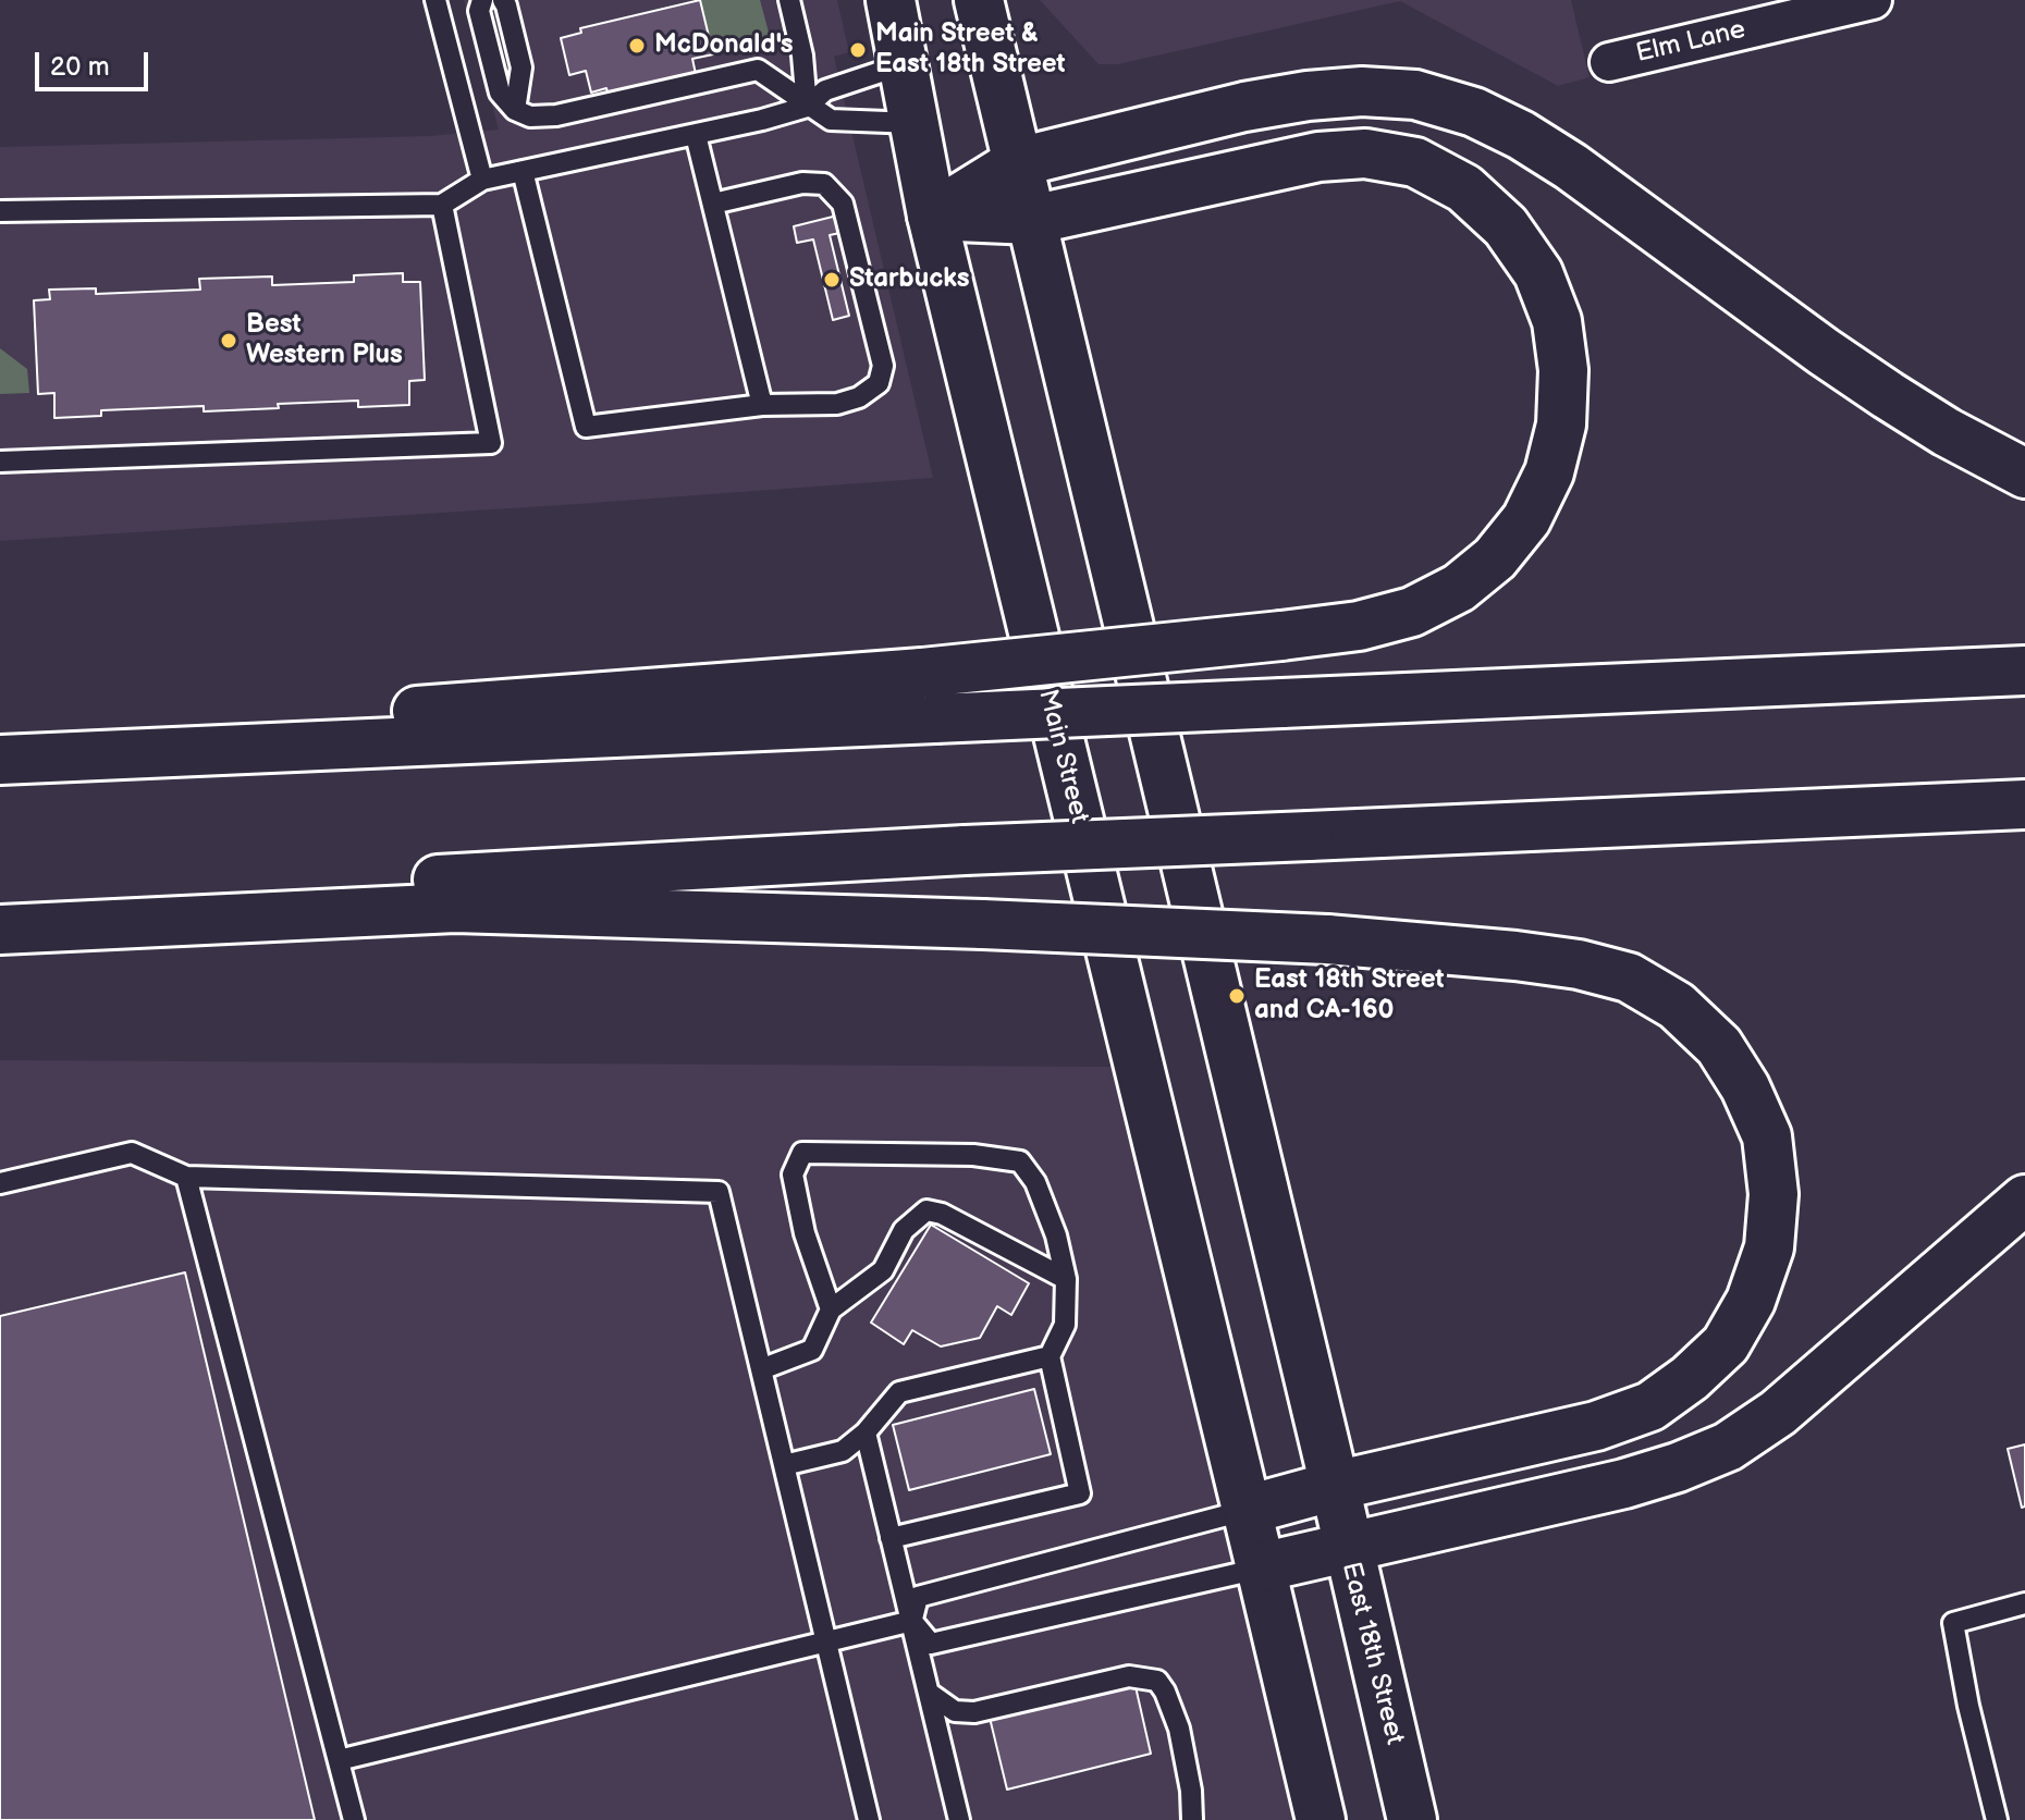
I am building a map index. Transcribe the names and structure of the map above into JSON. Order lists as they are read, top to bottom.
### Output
{
  "streets": {
    "main road": ["Main Street", "East 18th Street"],
    "street": ["Elm Lane"]
  },
  "places": [
    "McDonald's",
    "Main Street & East 18th Street",
    "Starbucks",
    "Best Western Plus",
    "East 18th Street and CA-160"
  ],
  "scale_bar": "20 m"
}
